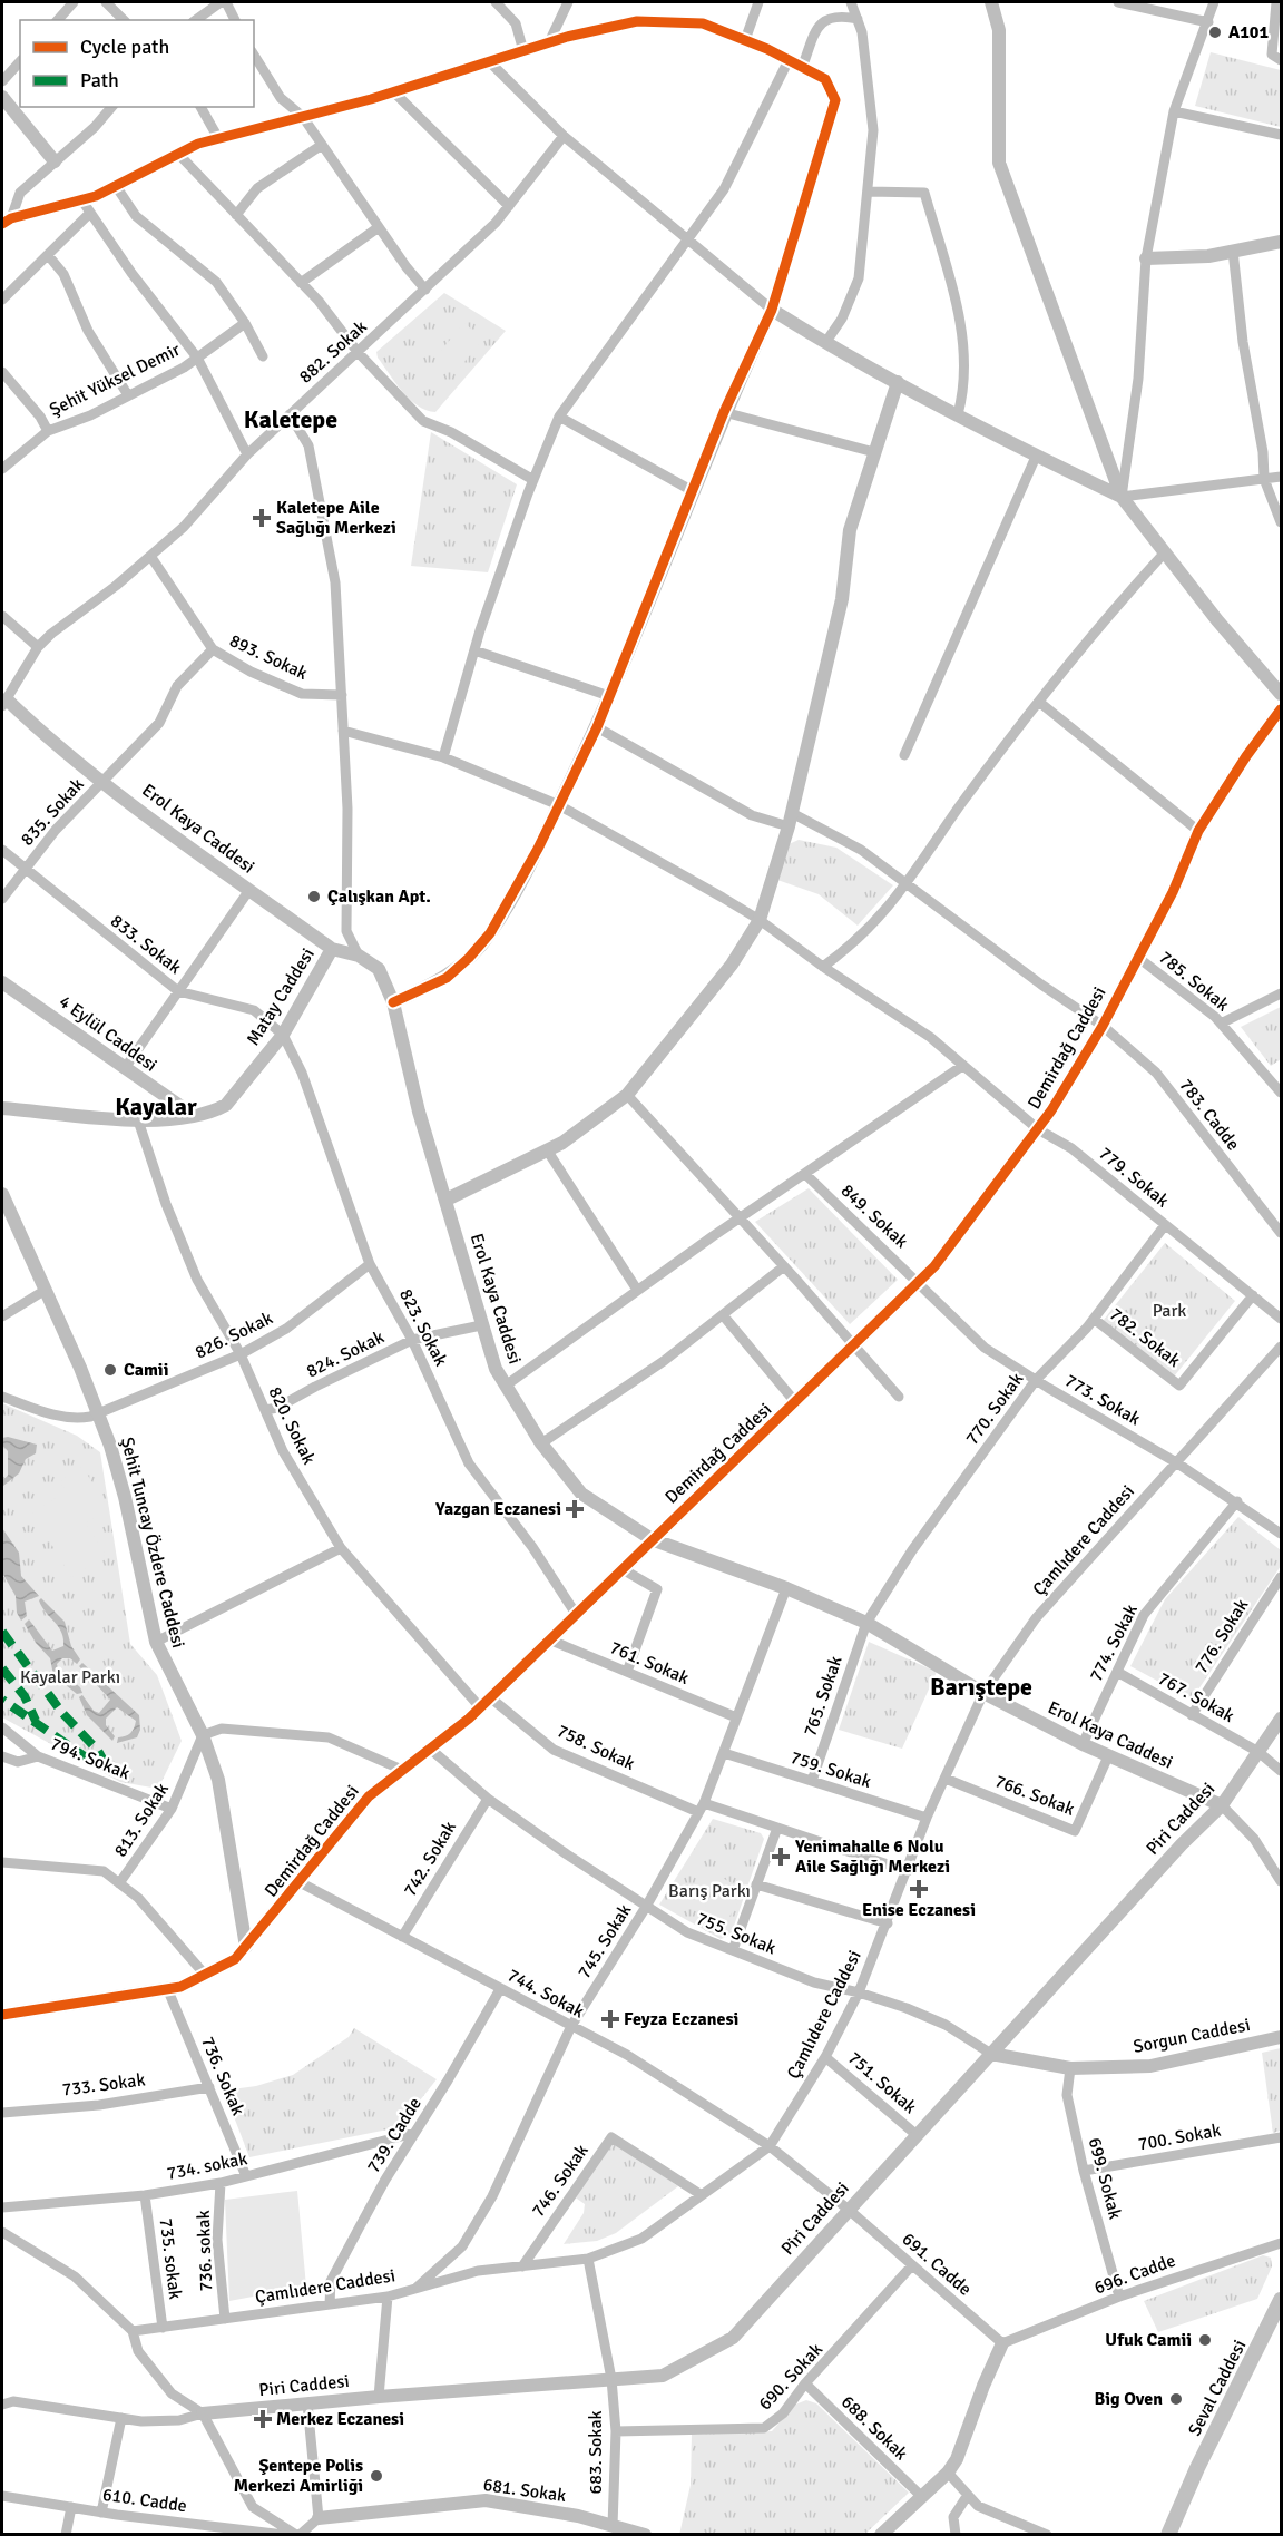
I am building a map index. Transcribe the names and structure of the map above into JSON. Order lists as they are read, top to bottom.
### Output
{
  "streets": {
    "main road": ["Seval Caddesi"],
    "street": [
      "882. Sokak",
      "Şehit Yüksel Demir",
      "893. Sokak",
      "835. Sokak",
      "Erol Kaya Caddesi",
      "833. Sokak",
      "785. Sokak",
      "Matay Caddesi",
      "4 Eylül Caddesi",
      "Demirdağ Caddesi",
      "783. Cadde",
      "779. Sokak",
      "849. Sokak",
      "823. Sokak",
      "826. Sokak",
      "782. Sokak",
      "824. Sokak",
      "773. Sokak",
      "770. Sokak",
      "820. Sokak",
      "Çamlıdere Caddesi",
      "Şehit Tuncay Özdere Caddesi",
      "776. Sokak",
      "774. Sokak",
      "761. Sokak",
      "765. Sokak",
      "767. Sokak",
      "758. Sokak",
      "794. Sokak",
      "759. Sokak",
      "766. Sokak",
      "Piri Caddesi",
      "813. Sokak",
      "742. Sokak",
      "755. Sokak",
      "745. Sokak",
      "744. Sokak",
      "Sorgun Caddesi",
      "736. Sokak",
      "751. Sokak",
      "733. Sokak",
      "739. Cadde",
      "700. Sokak",
      "734. sokak",
      "699. Sokak",
      "746. Sokak",
      "736. sokak",
      "735. sokak",
      "691. Cadde",
      "696. Cadde",
      "690. Sokak",
      "688. Sokak",
      "683. Sokak",
      "681. Sokak",
      "610. Cadde"
    ]
  },
  "crossings": [
    ["882. Sokak", "893. Sokak"],
    ["882. Sokak", "Erol Kaya Caddesi"],
    ["893. Sokak", "835. Sokak"],
    ["835. Sokak", "Erol Kaya Caddesi"],
    ["835. Sokak", "833. Sokak"],
    ["Erol Kaya Caddesi", "Matay Caddesi"],
    ["Erol Kaya Caddesi", "Demirdağ Caddesi"],
    ["Erol Kaya Caddesi", "824. Sokak"],
    ["Erol Kaya Caddesi", "770. Sokak"],
    ["Erol Kaya Caddesi", "Çamlıdere Caddesi"],
    ["Erol Kaya Caddesi", "774. Sokak"],
    ["Erol Kaya Caddesi", "765. Sokak"],
    ["Erol Kaya Caddesi", "766. Sokak"],
    ["Erol Kaya Caddesi", "Piri Caddesi"],
    ["Erol Kaya Caddesi", "745. Sokak"],
    ["833. Sokak", "Matay Caddesi"],
    ["833. Sokak", "823. Sokak"],
    ["785. Sokak", "Demirdağ Caddesi"],
    ["Matay Caddesi", "4 Eylül Caddesi"],
    ["Matay Caddesi", "823. Sokak"],
    ["Matay Caddesi", "820. Sokak"],
    ["Demirdağ Caddesi", "783. Cadde"],
    ["Demirdağ Caddesi", "779. Sokak"],
    ["Demirdağ Caddesi", "849. Sokak"],
    ["Demirdağ Caddesi", "823. Sokak"],
    ["Demirdağ Caddesi", "773. Sokak"],
    ["Demirdağ Caddesi", "820. Sokak"],
    ["Demirdağ Caddesi", "Şehit Tuncay Özdere Caddesi"],
    ["Demirdağ Caddesi", "761. Sokak"],
    ["Demirdağ Caddesi", "758. Sokak"],
    ["Demirdağ Caddesi", "755. Sokak"],
    ["Demirdağ Caddesi", "744. Sokak"],
    ["Demirdağ Caddesi", "736. Sokak"],
    ["779. Sokak", "782. Sokak"],
    ["779. Sokak", "770. Sokak"],
    ["849. Sokak", "773. Sokak"],
    ["823. Sokak", "826. Sokak"],
    ["823. Sokak", "824. Sokak"],
    ["826. Sokak", "820. Sokak"],
    ["826. Sokak", "Şehit Tuncay Özdere Caddesi"],
    ["782. Sokak", "770. Sokak"],
    ["824. Sokak", "820. Sokak"],
    ["773. Sokak", "770. Sokak"],
    ["773. Sokak", "Çamlıdere Caddesi"],
    ["773. Sokak", "774. Sokak"],
    ["770. Sokak", "765. Sokak"],
    ["Çamlıdere Caddesi", "758. Sokak"],
    ["Çamlıdere Caddesi", "759. Sokak"],
    ["Çamlıdere Caddesi", "766. Sokak"],
    ["Çamlıdere Caddesi", "755. Sokak"],
    ["Çamlıdere Caddesi", "745. Sokak"],
    ["Çamlıdere Caddesi", "744. Sokak"],
    ["Çamlıdere Caddesi", "751. Sokak"],
    ["Çamlıdere Caddesi", "739. Cadde"],
    ["Çamlıdere Caddesi", "746. Sokak"],
    ["Çamlıdere Caddesi", "736. sokak"],
    ["Çamlıdere Caddesi", "735. sokak"],
    ["Çamlıdere Caddesi", "683. Sokak"],
    ["Şehit Tuncay Özdere Caddesi", "813. Sokak"],
    ["776. Sokak", "767. Sokak"],
    ["774. Sokak", "767. Sokak"],
    ["761. Sokak", "745. Sokak"],
    ["765. Sokak", "759. Sokak"],
    ["767. Sokak", "Piri Caddesi"],
    ["758. Sokak", "745. Sokak"],
    ["794. Sokak", "813. Sokak"],
    ["759. Sokak", "745. Sokak"],
    ["Piri Caddesi", "755. Sokak"],
    ["Piri Caddesi", "744. Sokak"],
    ["Piri Caddesi", "Sorgun Caddesi"],
    ["Piri Caddesi", "751. Sokak"],
    ["Piri Caddesi", "691. Cadde"],
    ["Piri Caddesi", "683. Sokak"],
    ["742. Sokak", "755. Sokak"],
    ["742. Sokak", "744. Sokak"],
    ["755. Sokak", "745. Sokak"],
    ["755. Sokak", "Sorgun Caddesi"],
    ["745. Sokak", "744. Sokak"],
    ["744. Sokak", "739. Cadde"],
    ["744. Sokak", "691. Cadde"],
    ["Sorgun Caddesi", "699. Sokak"],
    ["736. Sokak", "733. Sokak"],
    ["736. Sokak", "734. sokak"],
    ["739. Cadde", "734. sokak"],
    ["700. Sokak", "699. Sokak"],
    ["734. sokak", "736. sokak"],
    ["734. sokak", "735. sokak"],
    ["699. Sokak", "696. Cadde"],
    ["691. Cadde", "696. Cadde"],
    ["691. Cadde", "690. Sokak"],
    ["690. Sokak", "688. Sokak"],
    ["690. Sokak", "683. Sokak"],
    ["683. Sokak", "681. Sokak"]
  ],
  "districts": ["Kaletepe", "Kayalar", "Barıştepe"],
  "parks": ["Park", "Kayalar Parkı", "Barış Parkı"],
  "places": {
    "other": [
      "A101",
      "Çalışkan Apt.",
      "Camii",
      "Ufuk Camii",
      "Big Oven",
      "Şentepe Polis Merkezi Amirliği"
    ],
    "health": [
      "Kaletepe Aile Sağlığı Merkezi",
      "Yazgan Eczanesi",
      "Yenimahalle 6 Nolu Aile Sağlığı Merkezi",
      "Enise Eczanesi",
      "Feyza Eczanesi",
      "Merkez Eczanesi"
    ]
  },
  "legend": ["Cycle path", "Path"]
}
